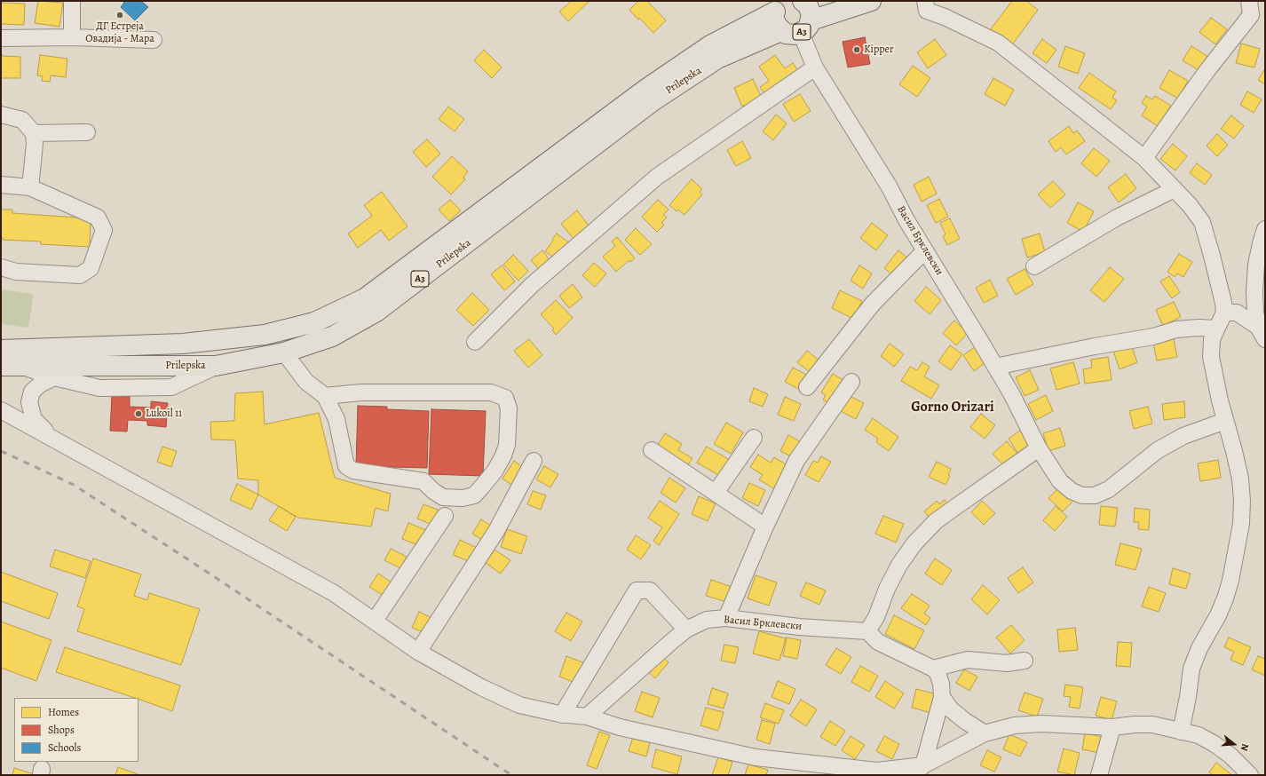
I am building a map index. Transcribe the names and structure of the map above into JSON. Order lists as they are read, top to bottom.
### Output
{
  "streets": {
    "main road": ["A3", "Prilepska"],
    "street": ["Васил Брклевски"]
  },
  "crossings": [
    ["A3", "Prilepska"],
    ["A3", "Васил Брклевски"]
  ],
  "districts": ["Gorno Orizari"],
  "places": ["ДГ Естреја Овадија - Мара", "Kipper", "Lukoil 11"],
  "legend": ["Homes", "Shops", "Schools"],
  "north": "right"
}
